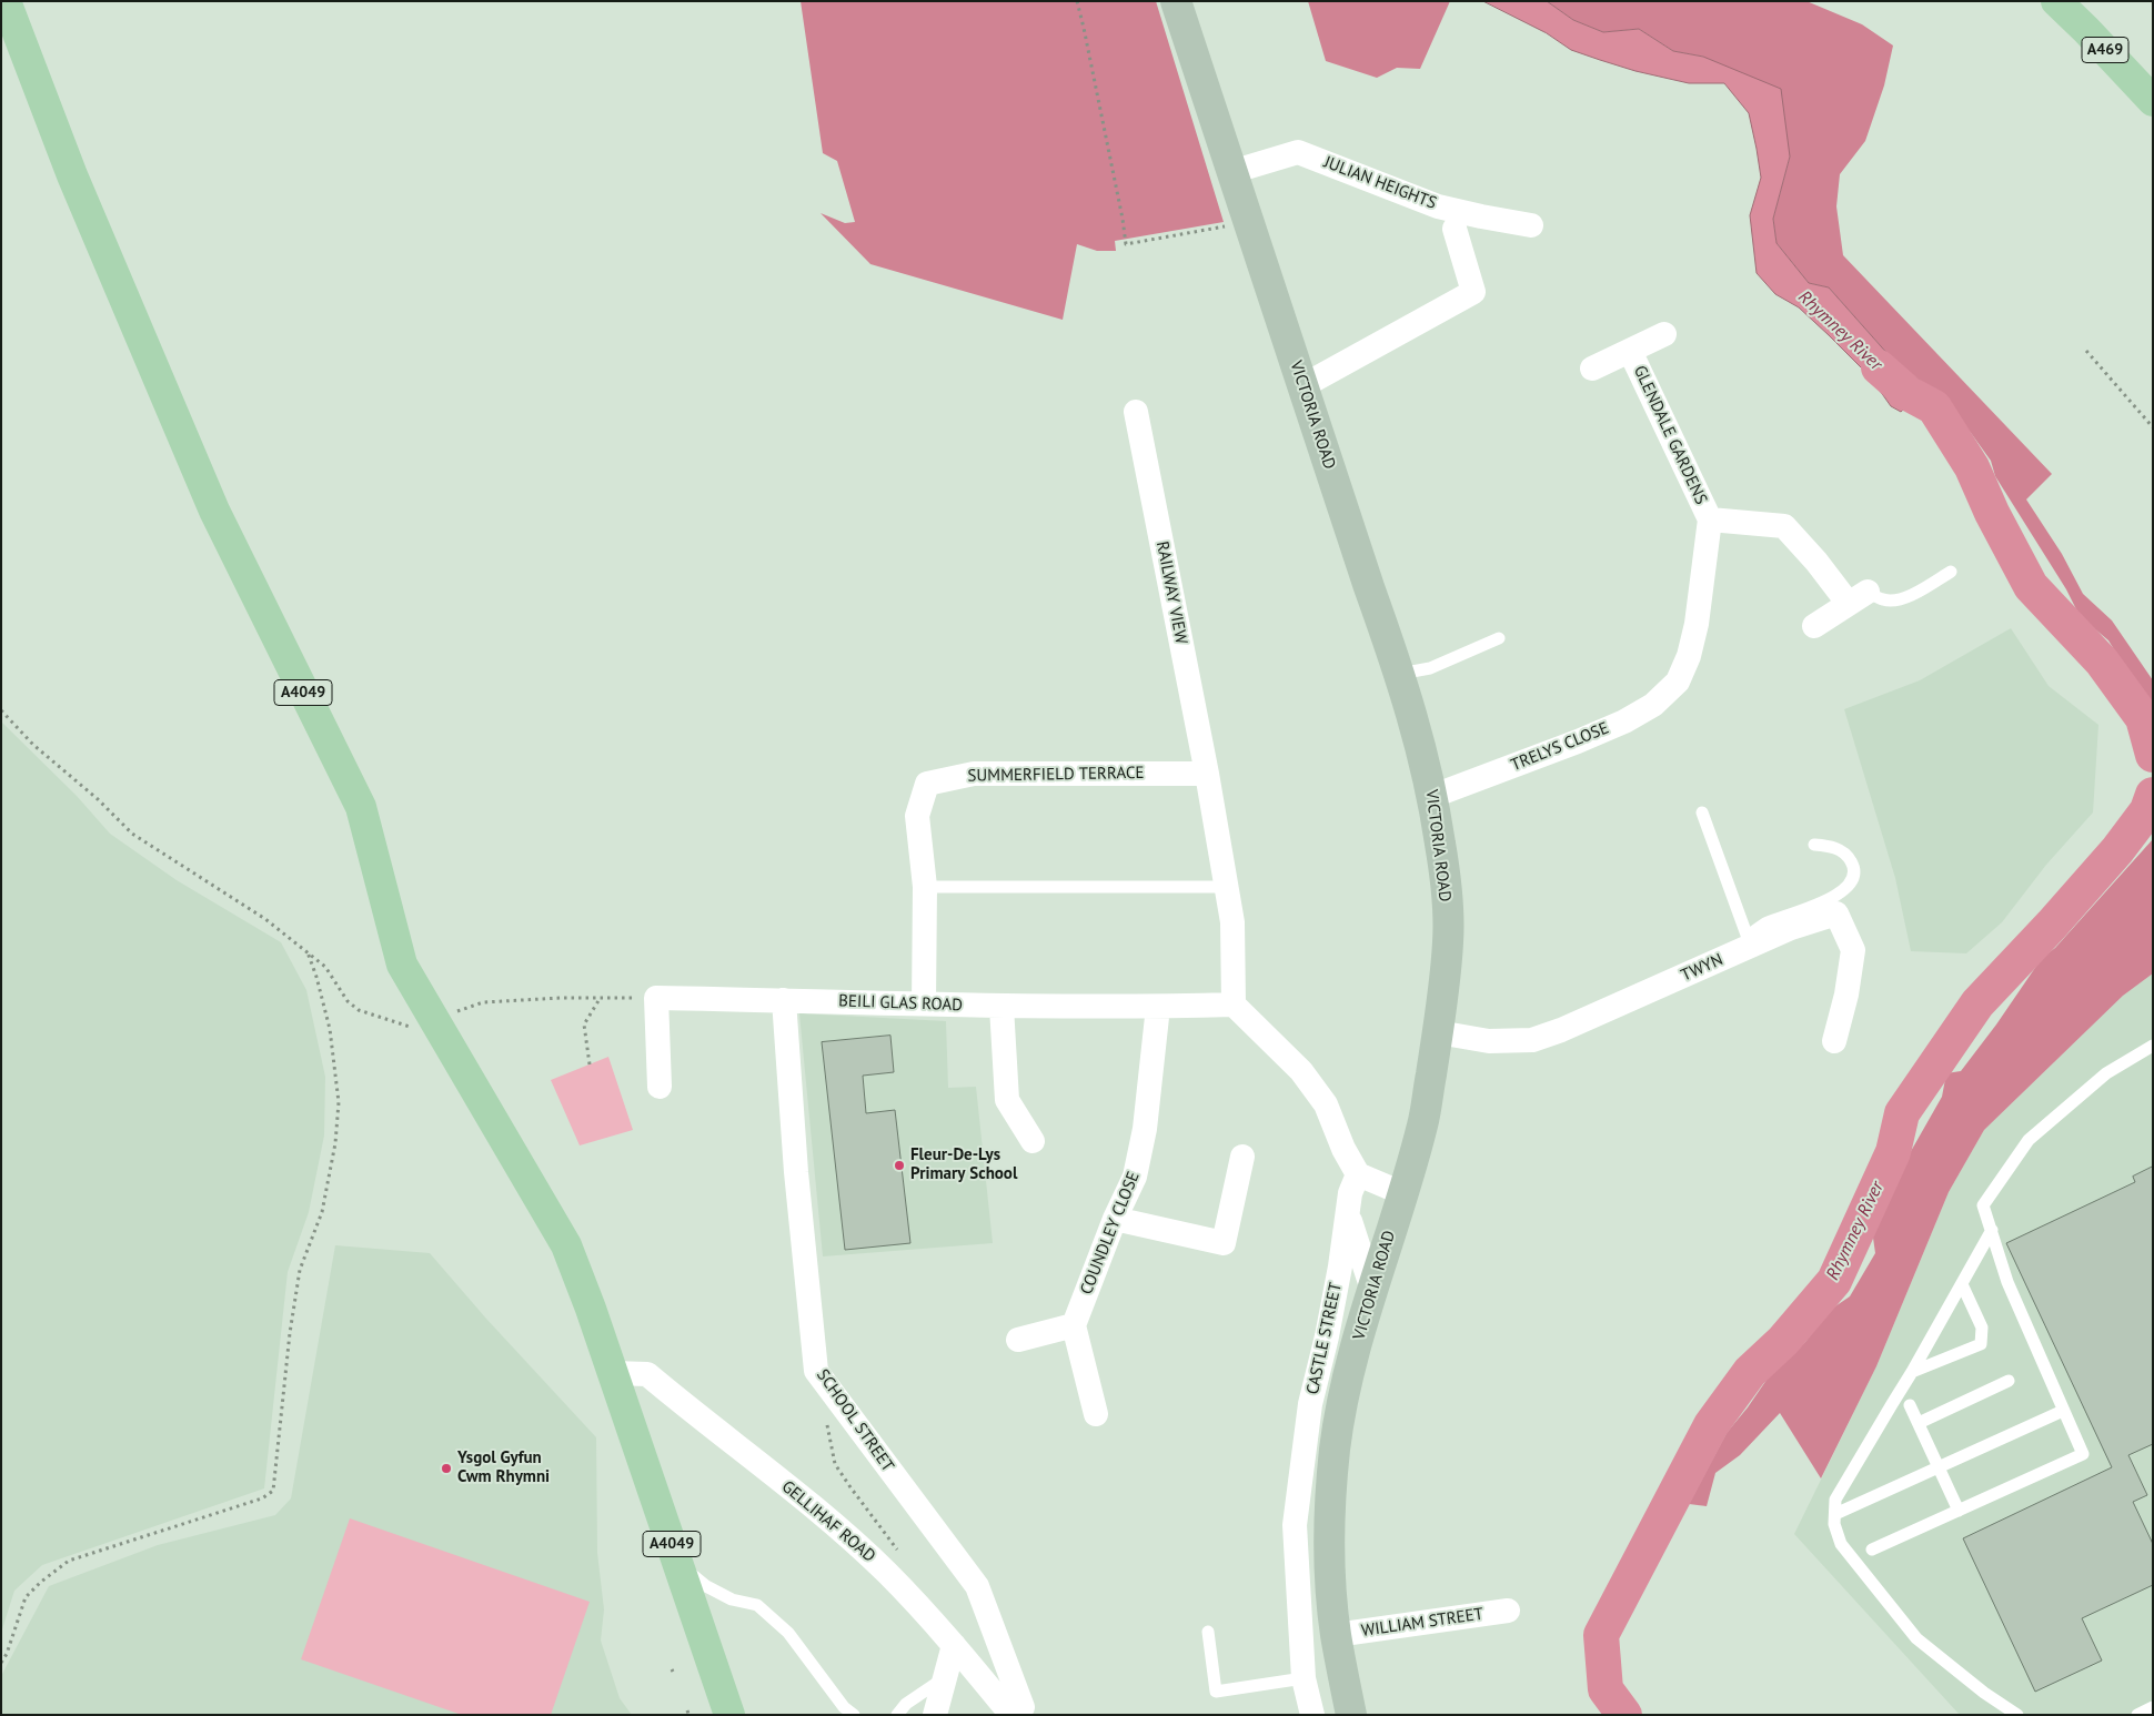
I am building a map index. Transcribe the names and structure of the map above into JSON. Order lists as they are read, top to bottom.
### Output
{
  "streets": {
    "main road": ["A469", "VICTORIA ROAD", "A4049"],
    "street": [
      "JULIAN HEIGHTS",
      "GLENDALE GARDENS",
      "RAILWAY VIEW",
      "TRELYS CLOSE",
      "SUMMERFIELD TERRACE",
      "TWYN",
      "BEILI GLAS ROAD",
      "COUNDLEY CLOSE",
      "CASTLE STREET",
      "SCHOOL STREET",
      "GELLIHAF ROAD",
      "WILLIAM STREET"
    ]
  },
  "crossings": [
    ["JULIAN HEIGHTS", "VICTORIA ROAD"],
    ["VICTORIA ROAD", "TRELYS CLOSE"],
    ["VICTORIA ROAD", "TWYN"],
    ["VICTORIA ROAD", "WILLIAM STREET"],
    ["GLENDALE GARDENS", "TRELYS CLOSE"],
    ["RAILWAY VIEW", "SUMMERFIELD TERRACE"],
    ["RAILWAY VIEW", "BEILI GLAS ROAD"],
    ["A4049", "GELLIHAF ROAD"],
    ["SUMMERFIELD TERRACE", "BEILI GLAS ROAD"],
    ["BEILI GLAS ROAD", "COUNDLEY CLOSE"],
    ["BEILI GLAS ROAD", "SCHOOL STREET"],
    ["SCHOOL STREET", "GELLIHAF ROAD"]
  ],
  "water": ["Rhymney River"],
  "places": ["Fleur-De-Lys Primary School", "Ysgol Gyfun Cwm Rhymni"]
}
